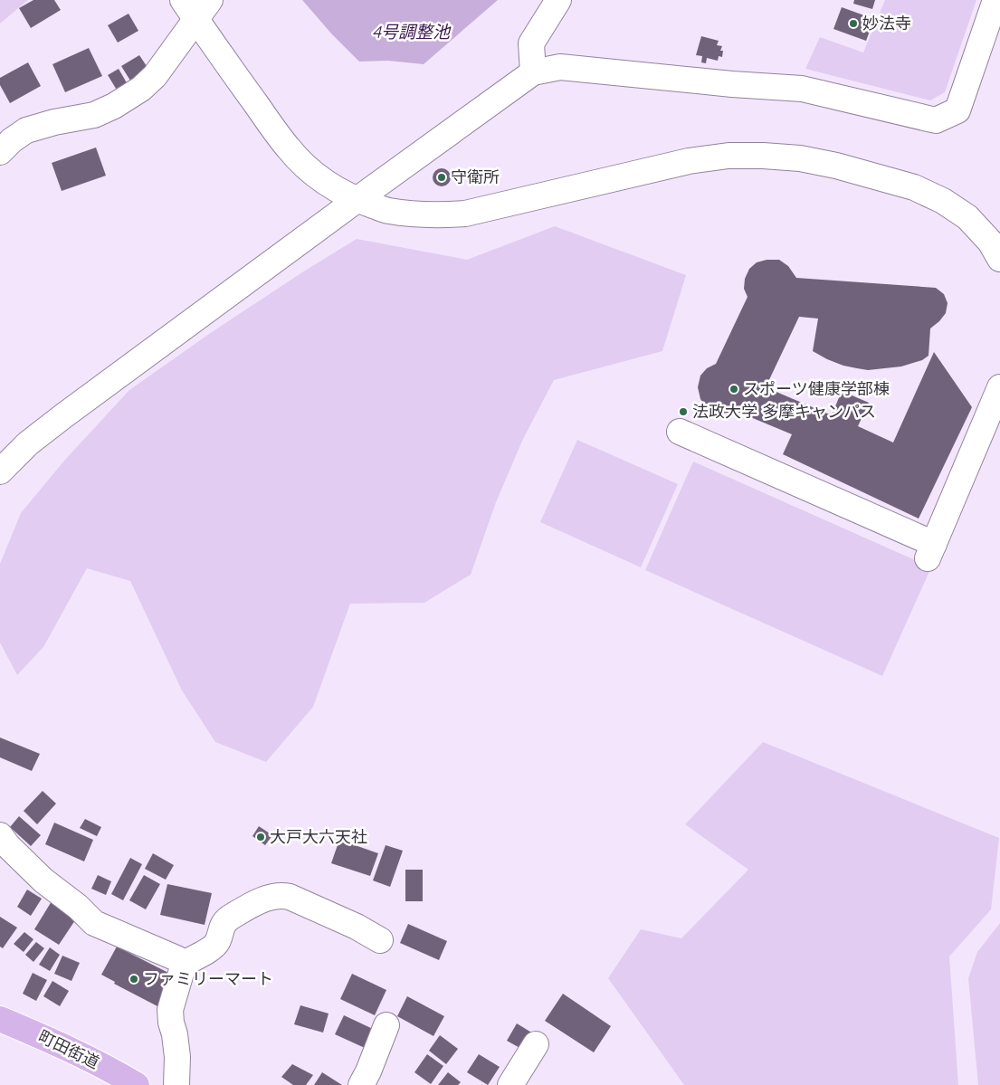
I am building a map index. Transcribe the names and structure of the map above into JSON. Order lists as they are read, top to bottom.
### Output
{
  "streets": {
    "main road": ["町田街道"]
  },
  "water": ["4号調整池"],
  "places": [
    "妙法寺",
    "守衛所",
    "スポーツ健康学部棟",
    "法政大学 多摩キャンパス",
    "大戸大六天社",
    "ファミリーマート"
  ]
}
